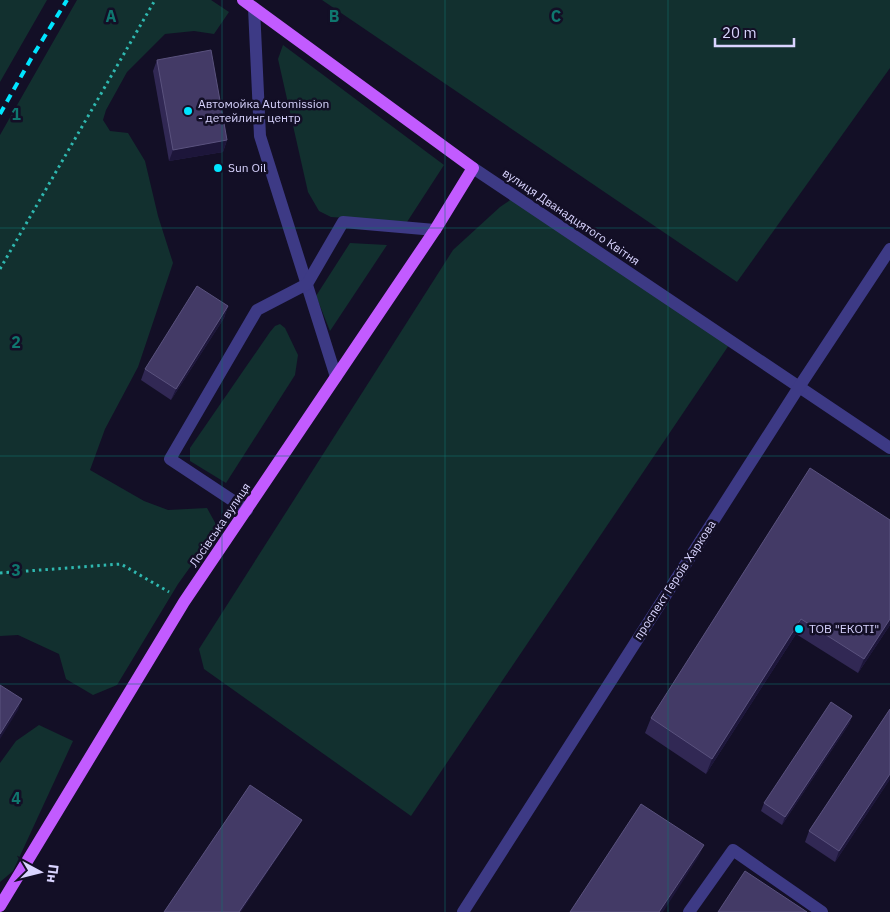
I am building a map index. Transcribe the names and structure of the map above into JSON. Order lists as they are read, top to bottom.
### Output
{
  "streets": {
    "main road": ["вулиця Дванадцятого Квітня", "Лосівська вулиця"],
    "street": ["проспект Героїв Харкова"]
  },
  "crossings": [
    ["вулиця Дванадцятого Квітня", "Лосівська вулиця"],
    ["вулиця Дванадцятого Квітня", "проспект Героїв Харкова"]
  ],
  "places": ["Автомойка Automission - детейлинг центр", "Sun Oil", "ТОВ \"ЕКОТI\""],
  "scale_bar": "20 m",
  "north": "right",
  "grid": {
    "columns": ["A", "B", "C"],
    "rows": [
      "1",
      "2",
      "3",
      "4"
    ]
  }
}
